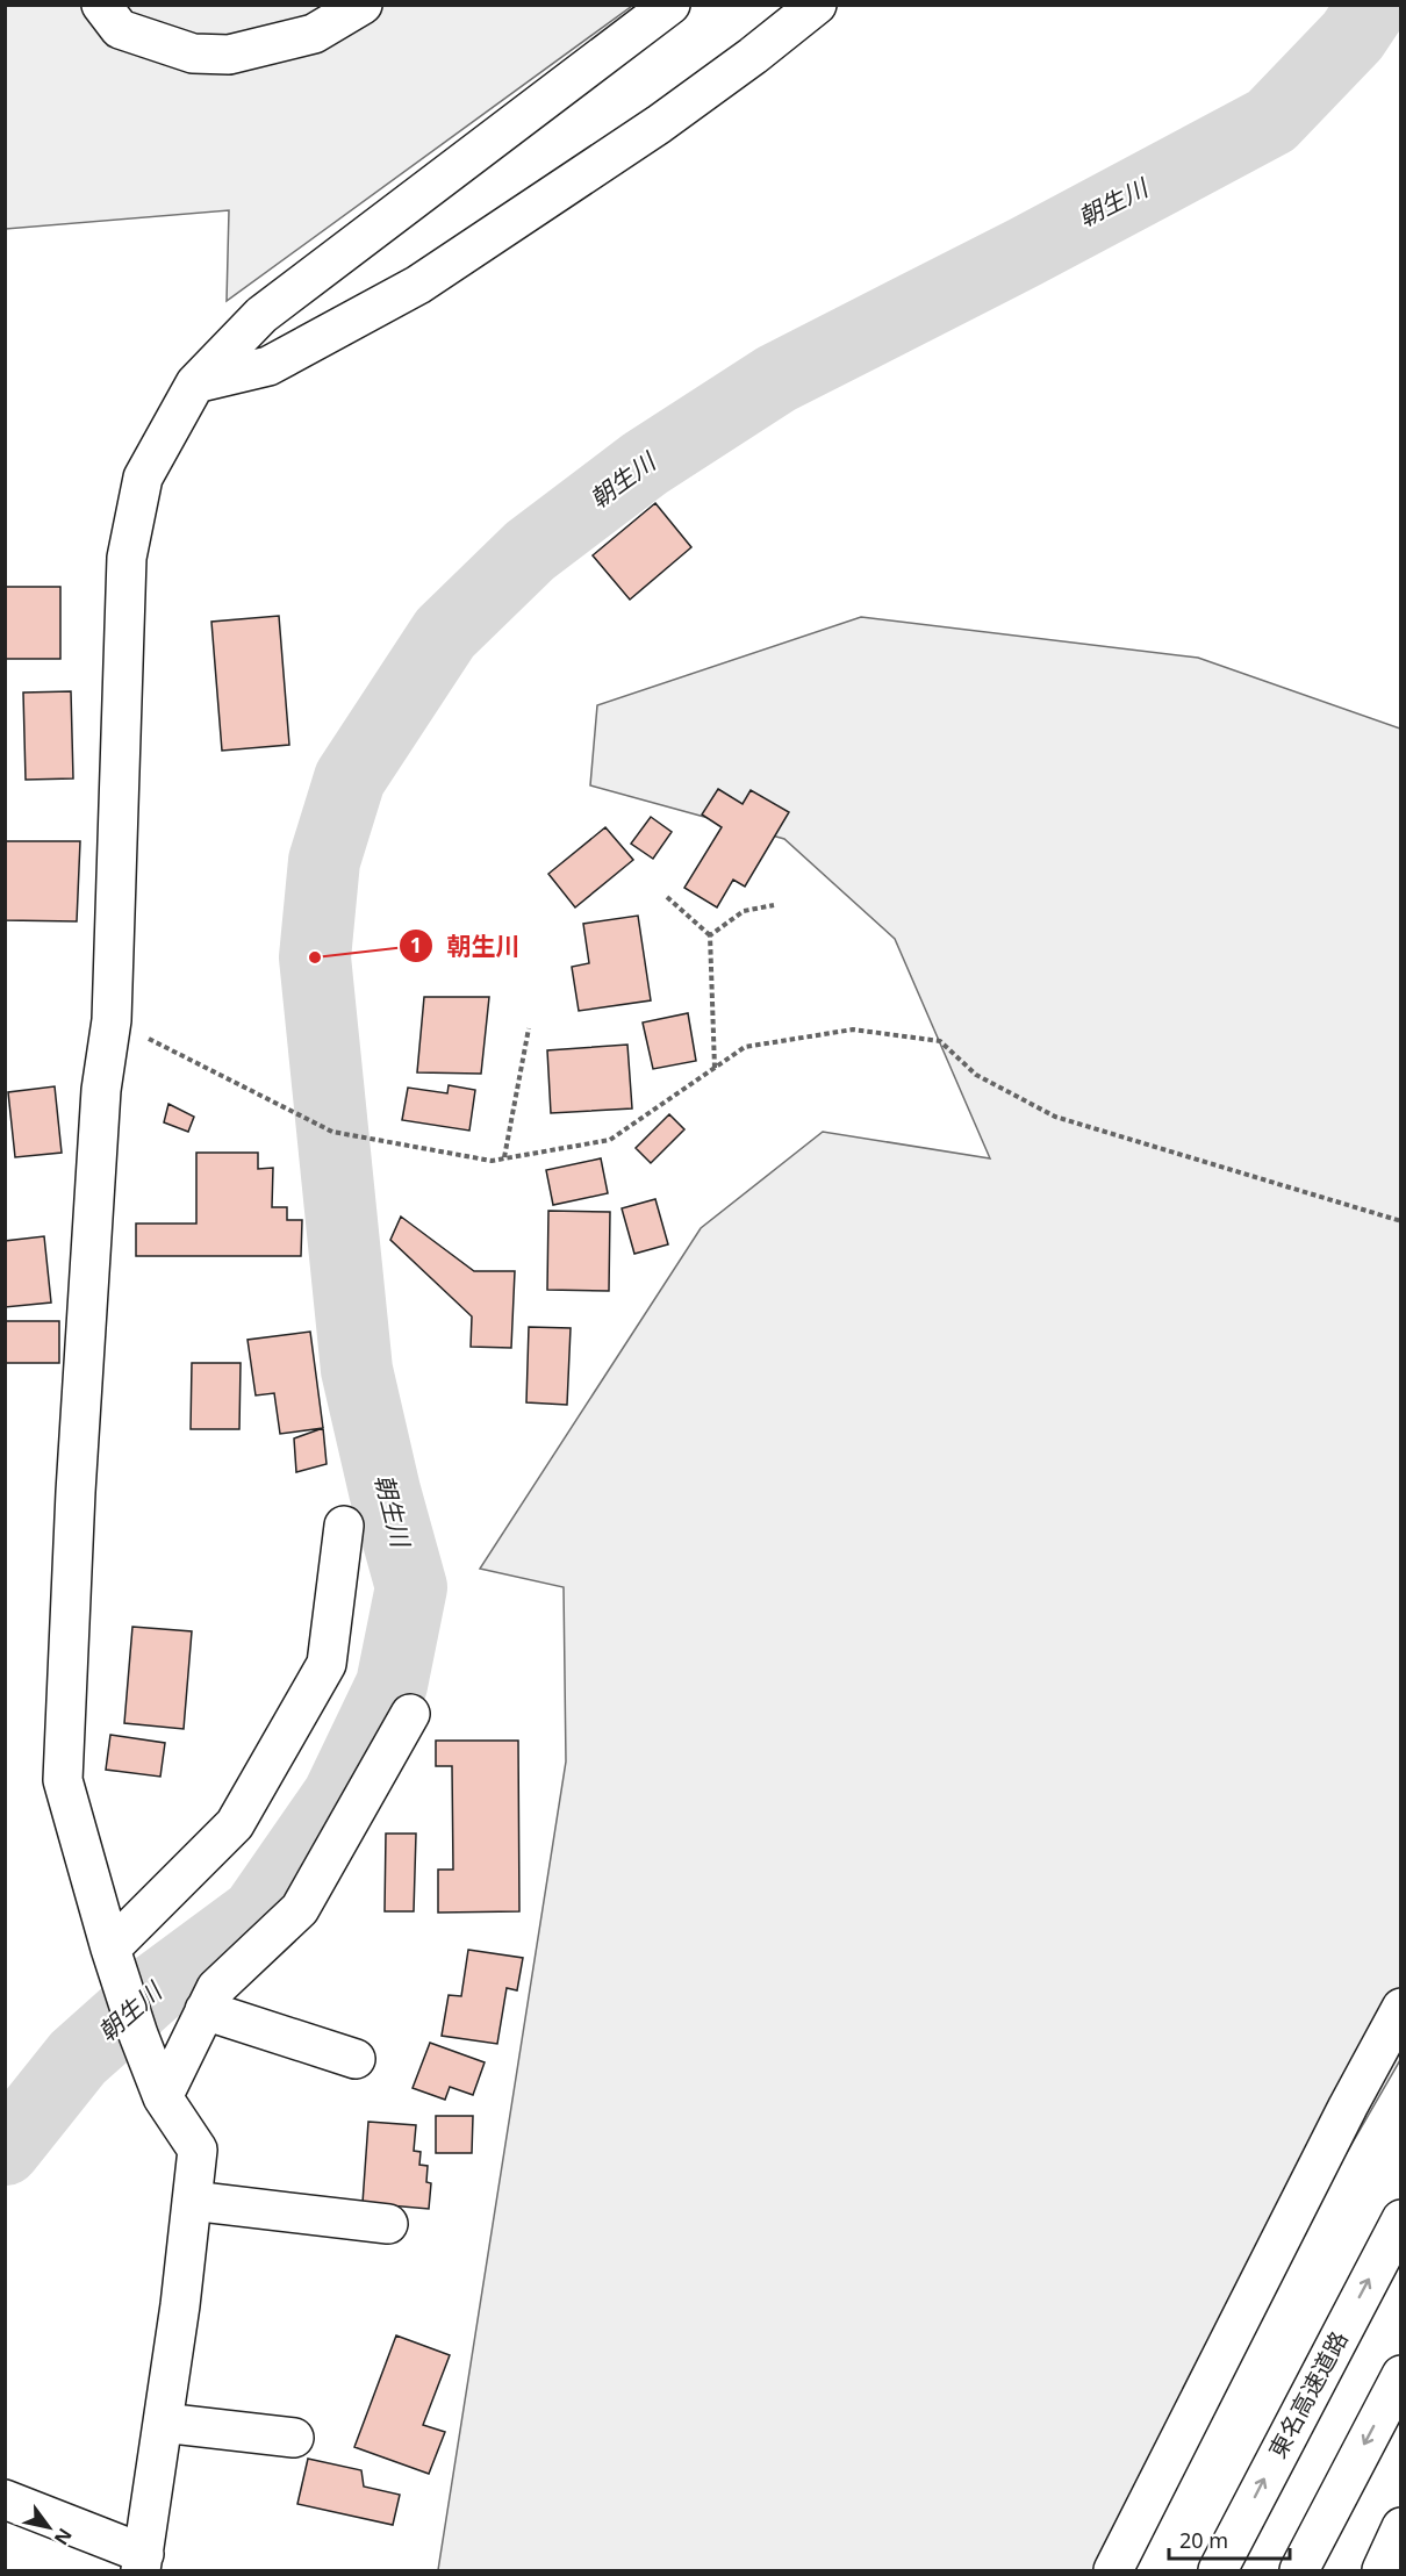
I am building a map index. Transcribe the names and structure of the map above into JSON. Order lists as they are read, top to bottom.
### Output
{
  "streets": {
    "main road": ["東名高速道路"]
  },
  "water": ["朝生川"],
  "places": ["朝生川"],
  "scale_bar": "20 m",
  "north": "bottom right"
}
